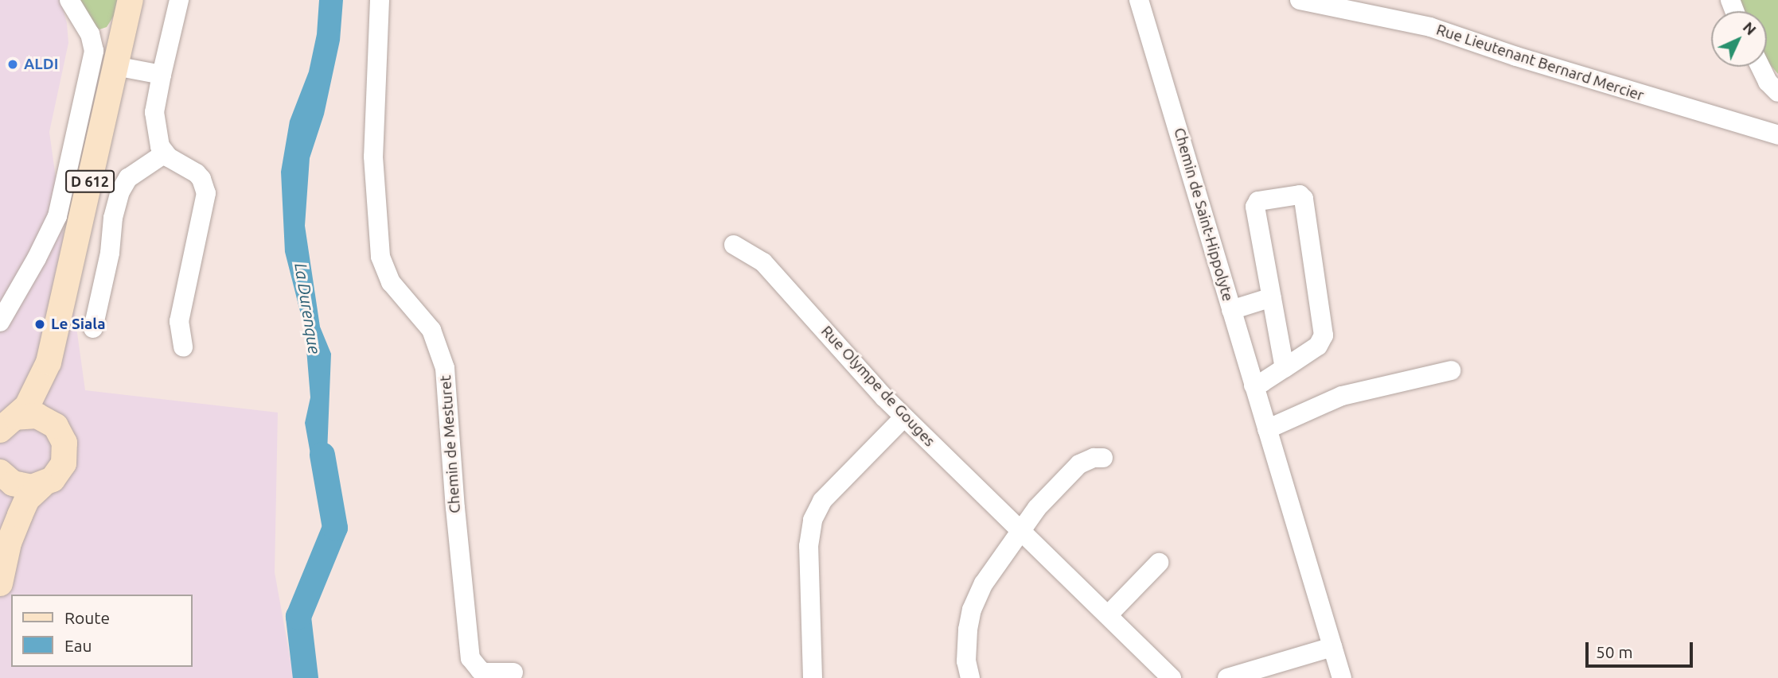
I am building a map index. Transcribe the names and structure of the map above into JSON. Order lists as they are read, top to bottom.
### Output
{
  "streets": {
    "main road": ["D 612"],
    "street": [
      "Rue Lieutenant Bernard Mercier",
      "Chemin de Saint-Hippolyte",
      "Rue Olympe de Gouges",
      "Chemin de Mesturet"
    ]
  },
  "water": ["La Durenque"],
  "places": ["ALDI", "Le Siala"],
  "legend": ["Route", "Eau"],
  "scale_bar": "50 m",
  "north": "top right"
}
